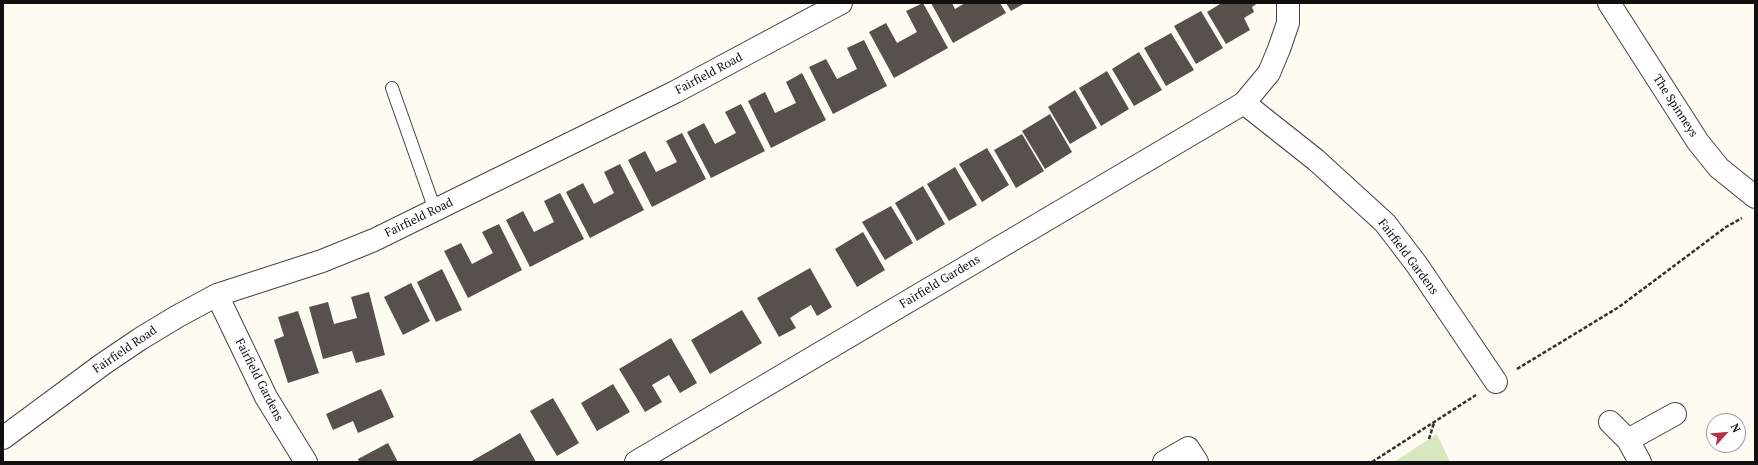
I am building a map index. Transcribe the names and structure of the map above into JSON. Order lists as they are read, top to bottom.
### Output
{
  "streets": {
    "street": ["Fairfield Road", "The Spinneys", "Fairfield Gardens"]
  },
  "crossings": [
    ["Fairfield Road", "Fairfield Gardens"]
  ],
  "north": "top right"
}
